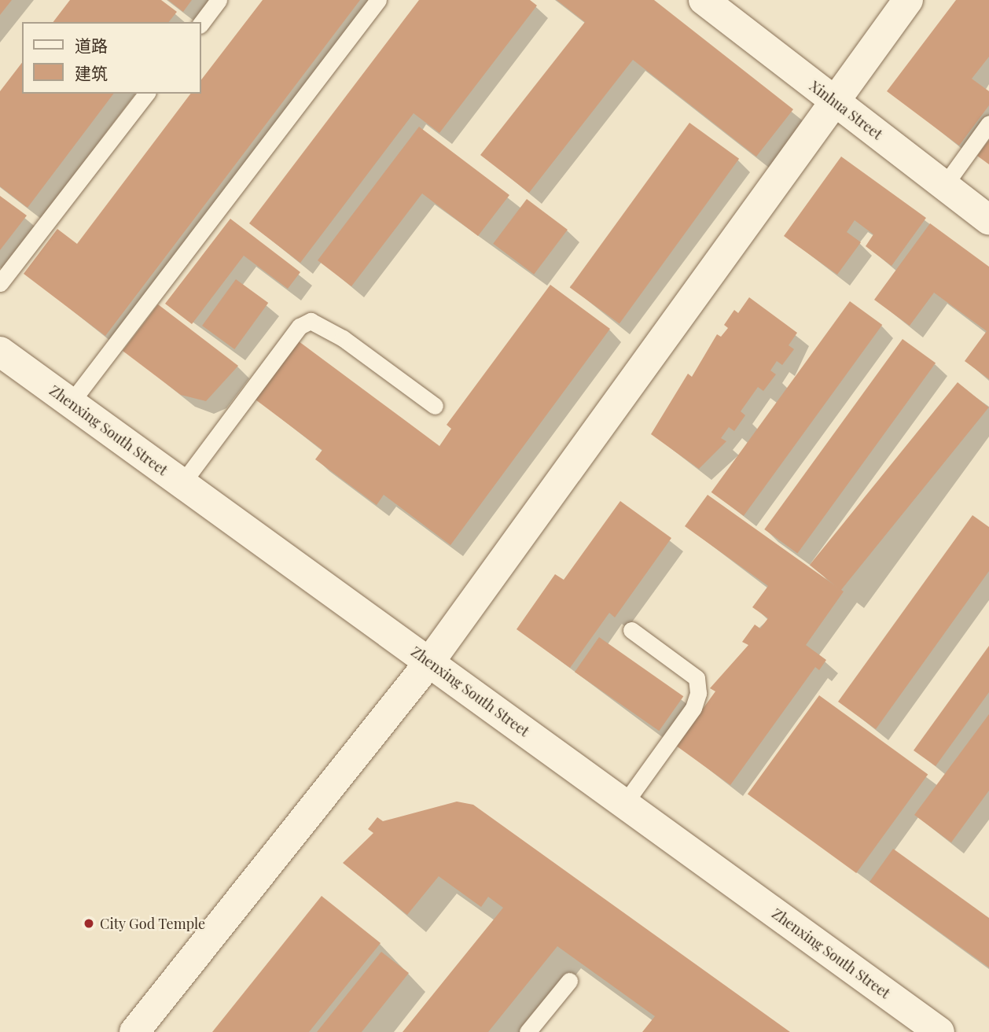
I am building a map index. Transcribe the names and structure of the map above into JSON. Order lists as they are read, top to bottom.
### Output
{
  "streets": {
    "street": ["Xinhua Street", "Zhenxing South Street"]
  },
  "places": ["City God Temple"],
  "legend": ["道路", "建筑"]
}
